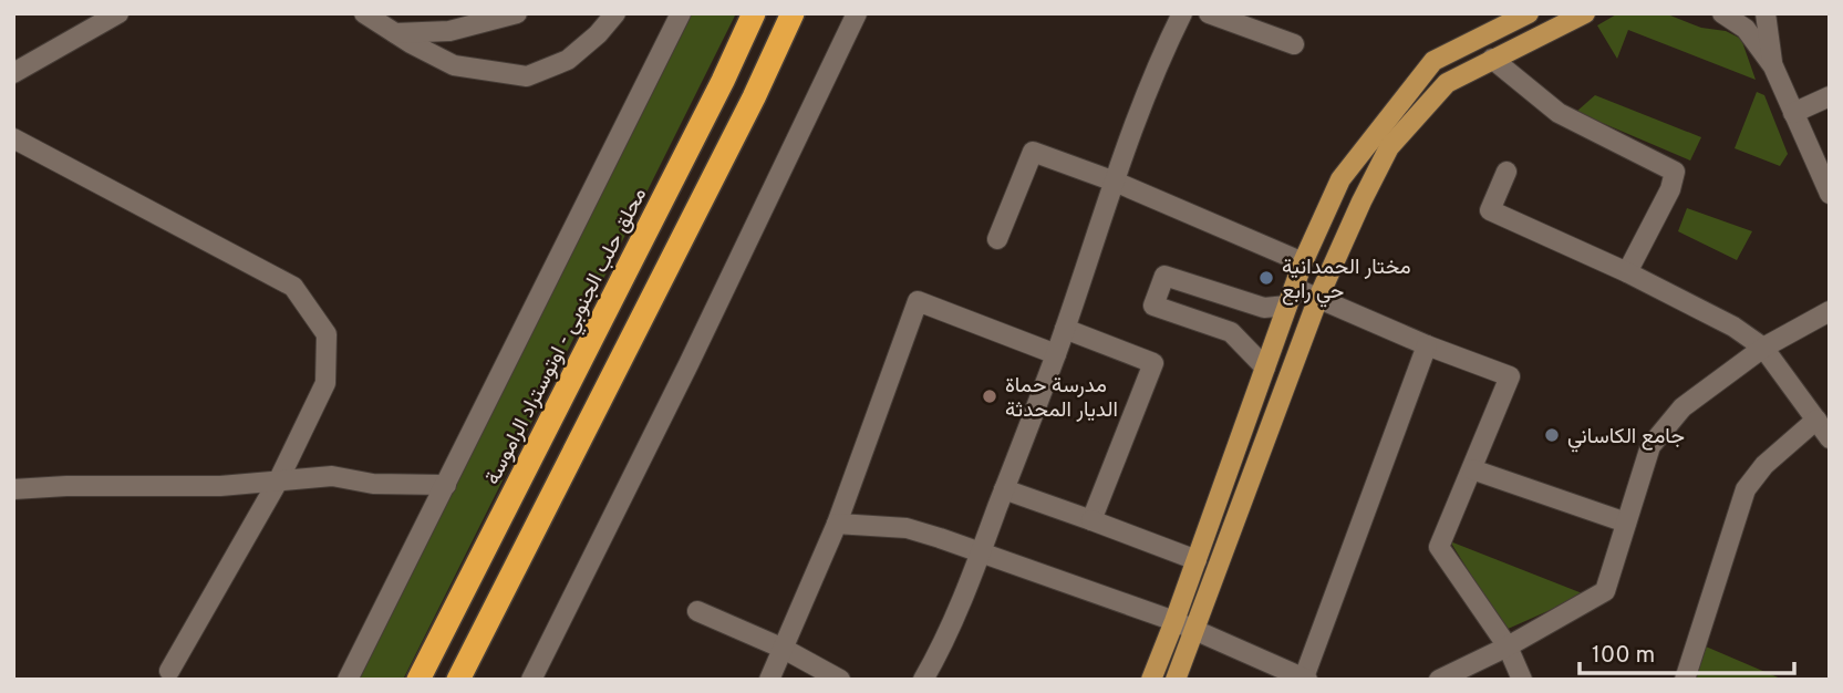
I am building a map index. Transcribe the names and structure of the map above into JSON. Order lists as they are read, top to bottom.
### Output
{
  "streets": {
    "highway": ["محلق حلب الجنوبي - اوتوستراد الراموسة"]
  },
  "places": ["مختار الحمدانية حي رابع", "مدرسة حماة الديار المحدثة", "جامع الكاساني"],
  "scale_bar": "100 m"
}
